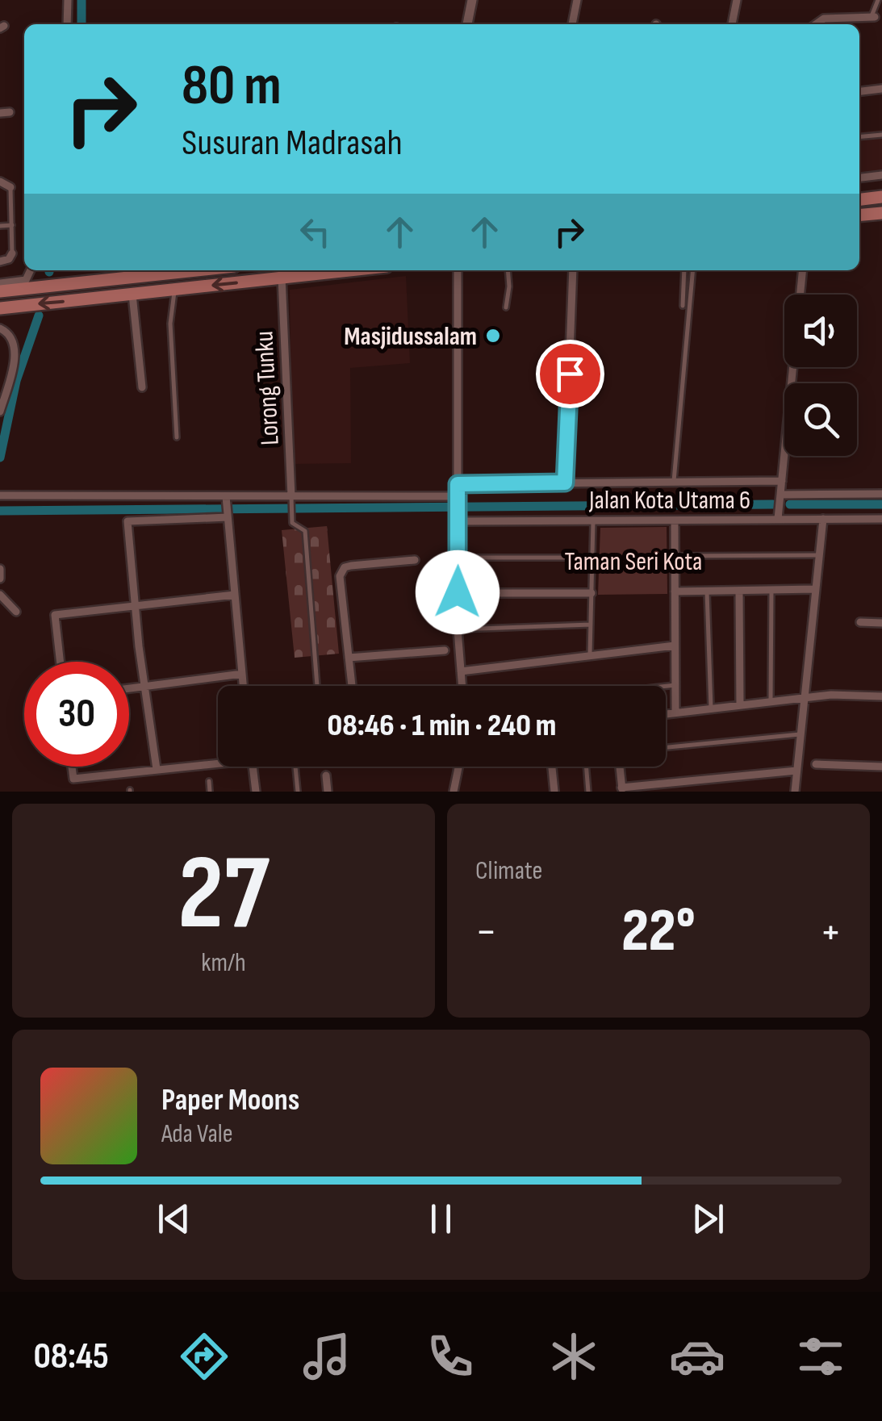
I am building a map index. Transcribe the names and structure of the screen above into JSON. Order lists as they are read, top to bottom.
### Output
{
  "streets": {
    "street": ["Lorong Tunku", "Jalan Kota Utama 6"]
  },
  "parks": ["Taman Seri Kota"],
  "places": ["Masjidussalam"],
  "page": {
    "turn": ["80 m", "Susuran Madrasah"],
    "limit": "30",
    "trip": "08:46 · 1 min · 240 m",
    "tile": [
      ["27", "km/h"],
      "Climate"
    ],
    "heat": ["−", "22°", "+"],
    "song": ["Paper Moons", "Ada Vale"],
    "tabs": "08:45"
  }
}
